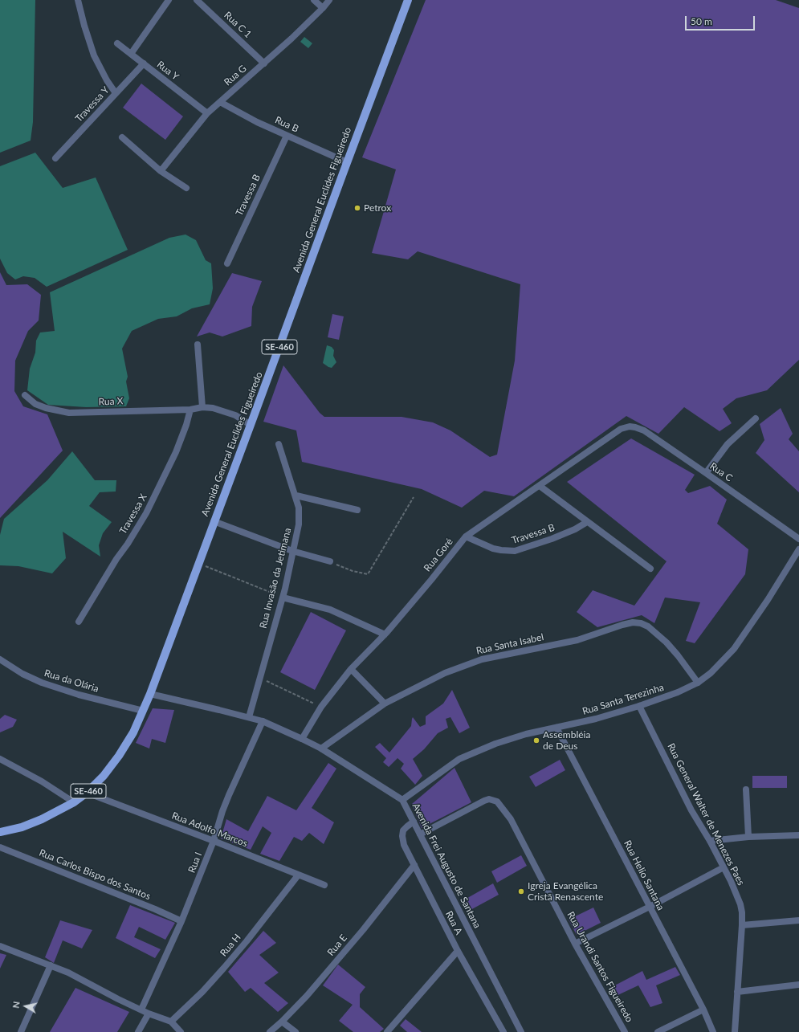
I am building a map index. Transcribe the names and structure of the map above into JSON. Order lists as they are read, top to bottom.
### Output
{
  "streets": {
    "main road": ["Avenida General Euclides Figueiredo", "SE-460"],
    "street": [
      "Rua C 1",
      "Rua Y",
      "Rua G",
      "Travessa Y",
      "Rua B",
      "Travessa B",
      "Rua X",
      "Rua C",
      "Travessa X",
      "Rua Goré",
      "Rua Invasão da Jetimana",
      "Rua Santa Isabel",
      "Rua da Olária",
      "Rua Santa Terezinha",
      "Rua General Walter de Menezes Paes",
      "Rua Adolfo Marcos",
      "Rua I",
      "Avenida Frei Augusto de Santana",
      "Rua Carlos Bispo dos Santos",
      "Rua Helio Santana",
      "Rua A",
      "Rua H",
      "Rua E",
      "Rua Urandi Santos Figueiredo"
    ]
  },
  "crossings": [
    ["Rua C 1", "Rua G"],
    ["Rua Y", "Rua G"],
    ["Rua Y", "Travessa Y"],
    ["Rua G", "Rua B"],
    ["Rua B", "Travessa B"],
    ["Rua B", "Avenida General Euclides Figueiredo"],
    ["Travessa B", "Rua Goré"],
    ["Avenida General Euclides Figueiredo", "Rua X"],
    ["Avenida General Euclides Figueiredo", "Rua da Olária"],
    ["Avenida General Euclides Figueiredo", "Rua Adolfo Marcos"],
    ["Avenida General Euclides Figueiredo", "Avenida Frei Augusto de Santana"],
    ["Rua X", "Travessa X"],
    ["Rua C", "Rua Goré"],
    ["Rua Goré", "Avenida Frei Augusto de Santana"],
    ["Rua Invasão da Jetimana", "Avenida Frei Augusto de Santana"],
    ["Rua Santa Isabel", "Rua Santa Terezinha"],
    ["Rua Santa Isabel", "Avenida Frei Augusto de Santana"],
    ["Rua Santa Terezinha", "Rua General Walter de Menezes Paes"],
    ["Rua Santa Terezinha", "Avenida Frei Augusto de Santana"],
    ["Rua Santa Terezinha", "Rua Helio Santana"],
    ["Rua Adolfo Marcos", "Rua I"],
    ["Rua Adolfo Marcos", "Rua H"],
    ["Rua I", "Avenida Frei Augusto de Santana"],
    ["Rua I", "Rua Carlos Bispo dos Santos"],
    ["Avenida Frei Augusto de Santana", "Rua A"],
    ["Avenida Frei Augusto de Santana", "Rua Urandi Santos Figueiredo"],
    ["Rua A", "Rua E"]
  ],
  "places": ["Petrox", "Assembléia de Deus", "Igreja Evangélica Cristã Renascente"],
  "scale_bar": "50 m",
  "north": "left"
}
